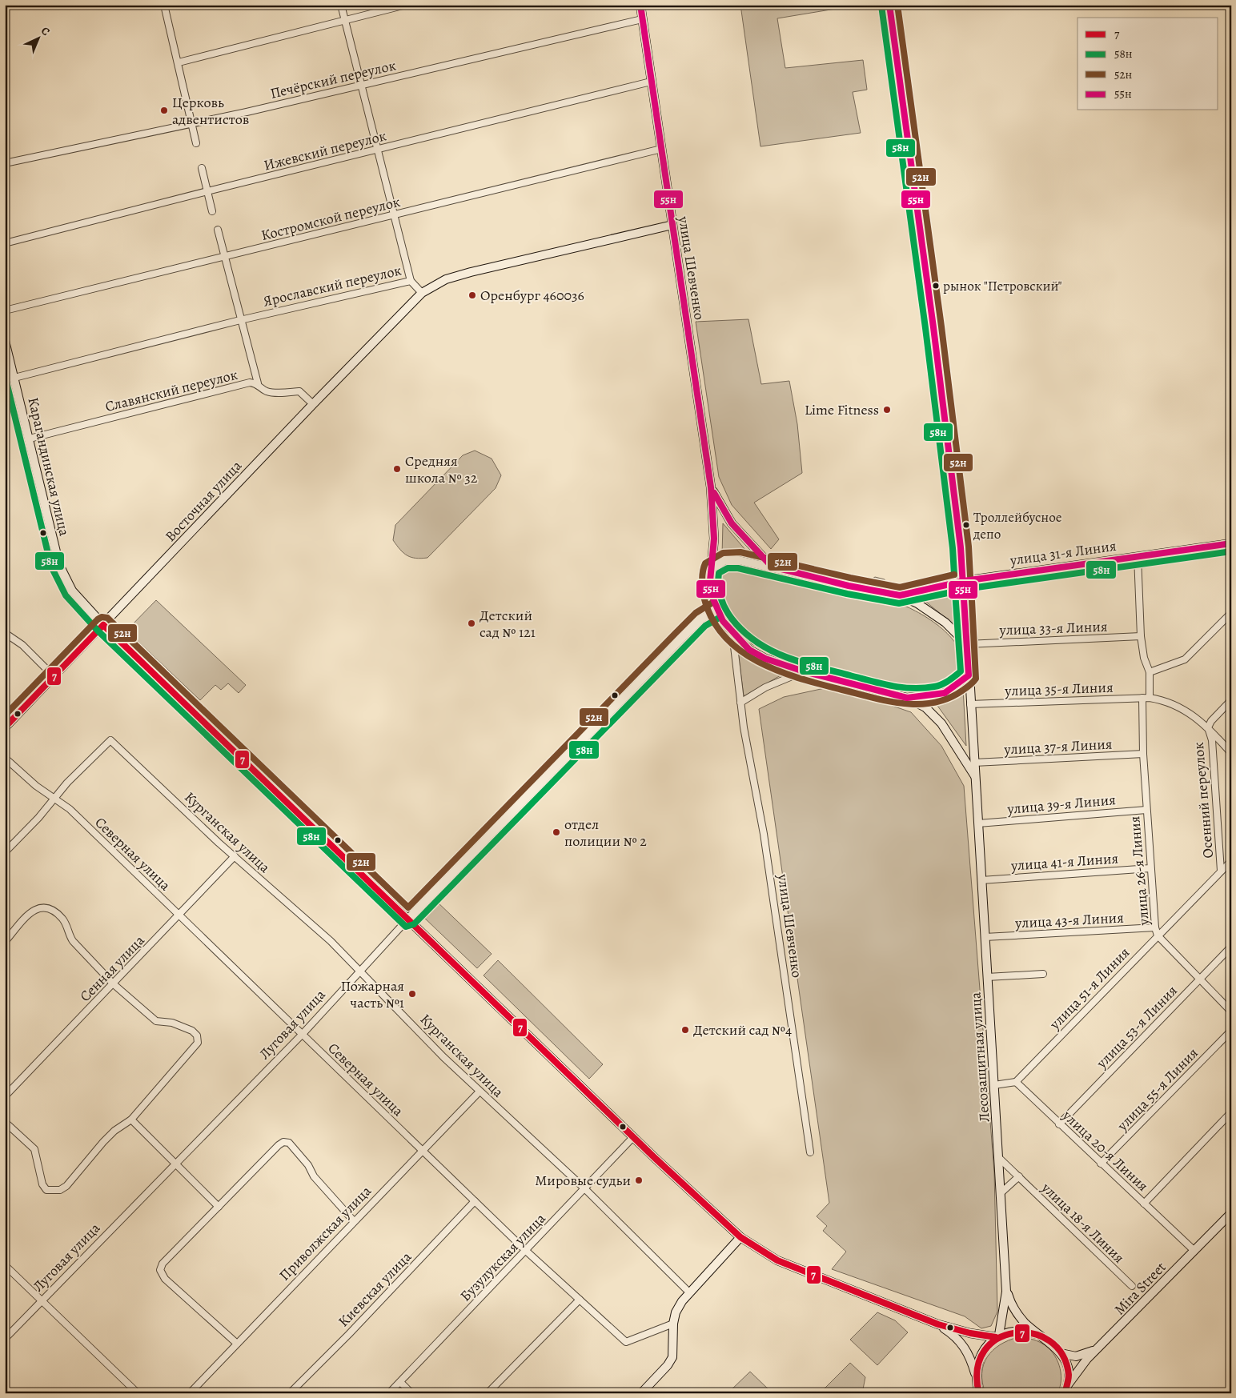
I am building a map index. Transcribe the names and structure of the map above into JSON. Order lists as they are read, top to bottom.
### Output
{
  "streets": {
    "main road": [
      "улица Шевченко",
      "Карагандинская улица",
      "Восточная улица",
      "улица 31-я Линия",
      "Луговая улица",
      "Лесозащитная улица",
      "Mira Street"
    ],
    "street": [
      "Печёрский переулок",
      "Ижевский переулок",
      "Костромской переулок",
      "Ярославский переулок",
      "Славянский переулок",
      "улица 33-я Линия",
      "улица 35-я Линия",
      "улица 37-я Линия",
      "Осенний переулок",
      "улица 39-я Линия",
      "Курганская улица",
      "Северная улица",
      "улица 41-я Линия",
      "улица 26-я Линия",
      "улица 43-я Линия",
      "Сенная улица",
      "улица 51-я Линия",
      "улица 53-я Линия",
      "улица 55-я Линия",
      "улица 20-я Линия",
      "улица 18-я Линия",
      "Приволжская улица",
      "Бузулукская улица",
      "Киевская улица"
    ]
  },
  "crossings": [
    ["Печёрский переулок", "улица Шевченко"],
    ["Ижевский переулок", "улица Шевченко"],
    ["Костромской переулок", "улица Шевченко"],
    ["улица Шевченко", "Луговая улица"],
    ["Ярославский переулок", "Карагандинская улица"],
    ["Ярославский переулок", "Восточная улица"],
    ["Славянский переулок", "Карагандинская улица"],
    ["Славянский переулок", "Восточная улица"],
    ["Карагандинская улица", "Восточная улица"],
    ["Карагандинская улица", "Луговая улица"],
    ["Карагандинская улица", "Лесозащитная улица"],
    ["Карагандинская улица", "Бузулукская улица"],
    ["улица 33-я Линия", "Лесозащитная улица"],
    ["улица 35-я Линия", "Осенний переулок"],
    ["улица 35-я Линия", "улица 26-я Линия"],
    ["улица 35-я Линия", "Лесозащитная улица"],
    ["улица 37-я Линия", "улица 26-я Линия"],
    ["улица 37-я Линия", "Лесозащитная улица"],
    ["Осенний переулок", "улица 51-я Линия"],
    ["улица 39-я Линия", "улица 26-я Линия"],
    ["улица 39-я Линия", "Лесозащитная улица"],
    ["Курганская улица", "Северная улица"],
    ["Курганская улица", "Сенная улица"],
    ["Курганская улица", "Луговая улица"],
    ["Курганская улица", "Приволжская улица"],
    ["Курганская улица", "Бузулукская улица"],
    ["Северная улица", "Сенная улица"],
    ["Северная улица", "Луговая улица"],
    ["Северная улица", "Приволжская улица"],
    ["Северная улица", "Бузулукская улица"],
    ["Северная улица", "Киевская улица"],
    ["улица 41-я Линия", "улица 26-я Линия"],
    ["улица 41-я Линия", "Лесозащитная улица"],
    ["улица 26-я Линия", "улица 43-я Линия"],
    ["улица 26-я Линия", "улица 51-я Линия"],
    ["улица 26-я Линия", "улица 53-я Линия"],
    ["улица 43-я Линия", "Лесозащитная улица"],
    ["улица 51-я Линия", "улица 20-я Линия"],
    ["улица 53-я Линия", "улица 20-я Линия"],
    ["Лесозащитная улица", "улица 18-я Линия"],
    ["улица 55-я Линия", "улица 20-я Линия"],
    ["улица 20-я Линия", "Mira Street"]
  ],
  "places": [
    "Церковь адвентистов",
    "рынок \"Петровский\"",
    "Оренбург 460036",
    "Lime Fitness",
    "Средняя школа № 32",
    "Троллейбусное депо",
    "Детский сад № 121",
    "отдел полиции № 2",
    "Пожарная часть №1",
    "Детский сад №4",
    "Мировые судьи"
  ],
  "lines": [
    "transit line 52н",
    "transit line 55н",
    "transit line 58н",
    "transit line 7"
  ],
  "legend": [
    "7",
    "58н",
    "52н",
    "55н"
  ],
  "north": "top right"
}
